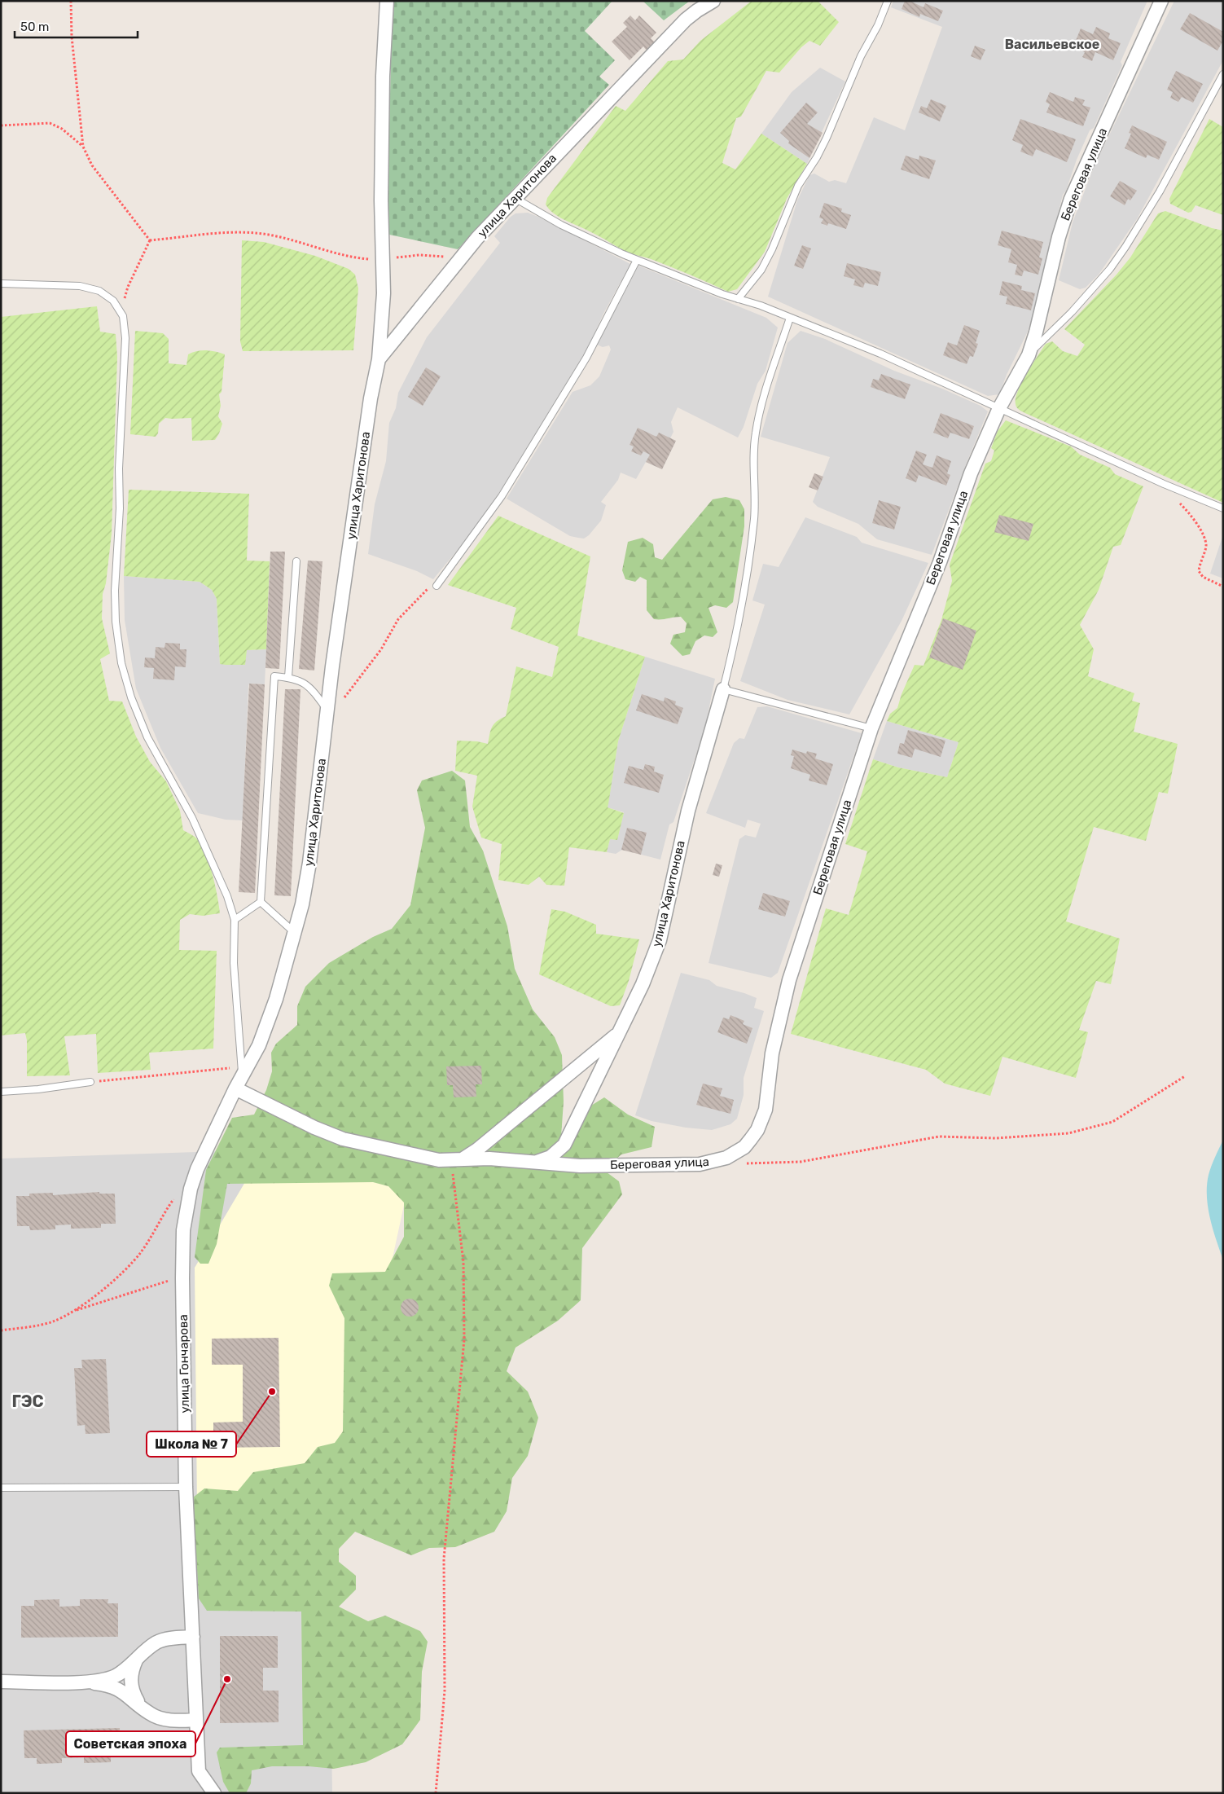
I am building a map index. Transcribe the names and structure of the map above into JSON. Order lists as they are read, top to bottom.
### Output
{
  "streets": {
    "street": ["Береговая улица", "улица Харитонова", "улица Гончарова"]
  },
  "crossings": [
    ["Береговая улица", "улица Харитонова"],
    ["Береговая улица", "улица Гончарова"],
    ["улица Харитонова", "улица Гончарова"]
  ],
  "districts": ["Васильевское", "ГЭС"],
  "places": ["Школа № 7", "Советская эпоха"],
  "scale_bar": "50 m"
}
